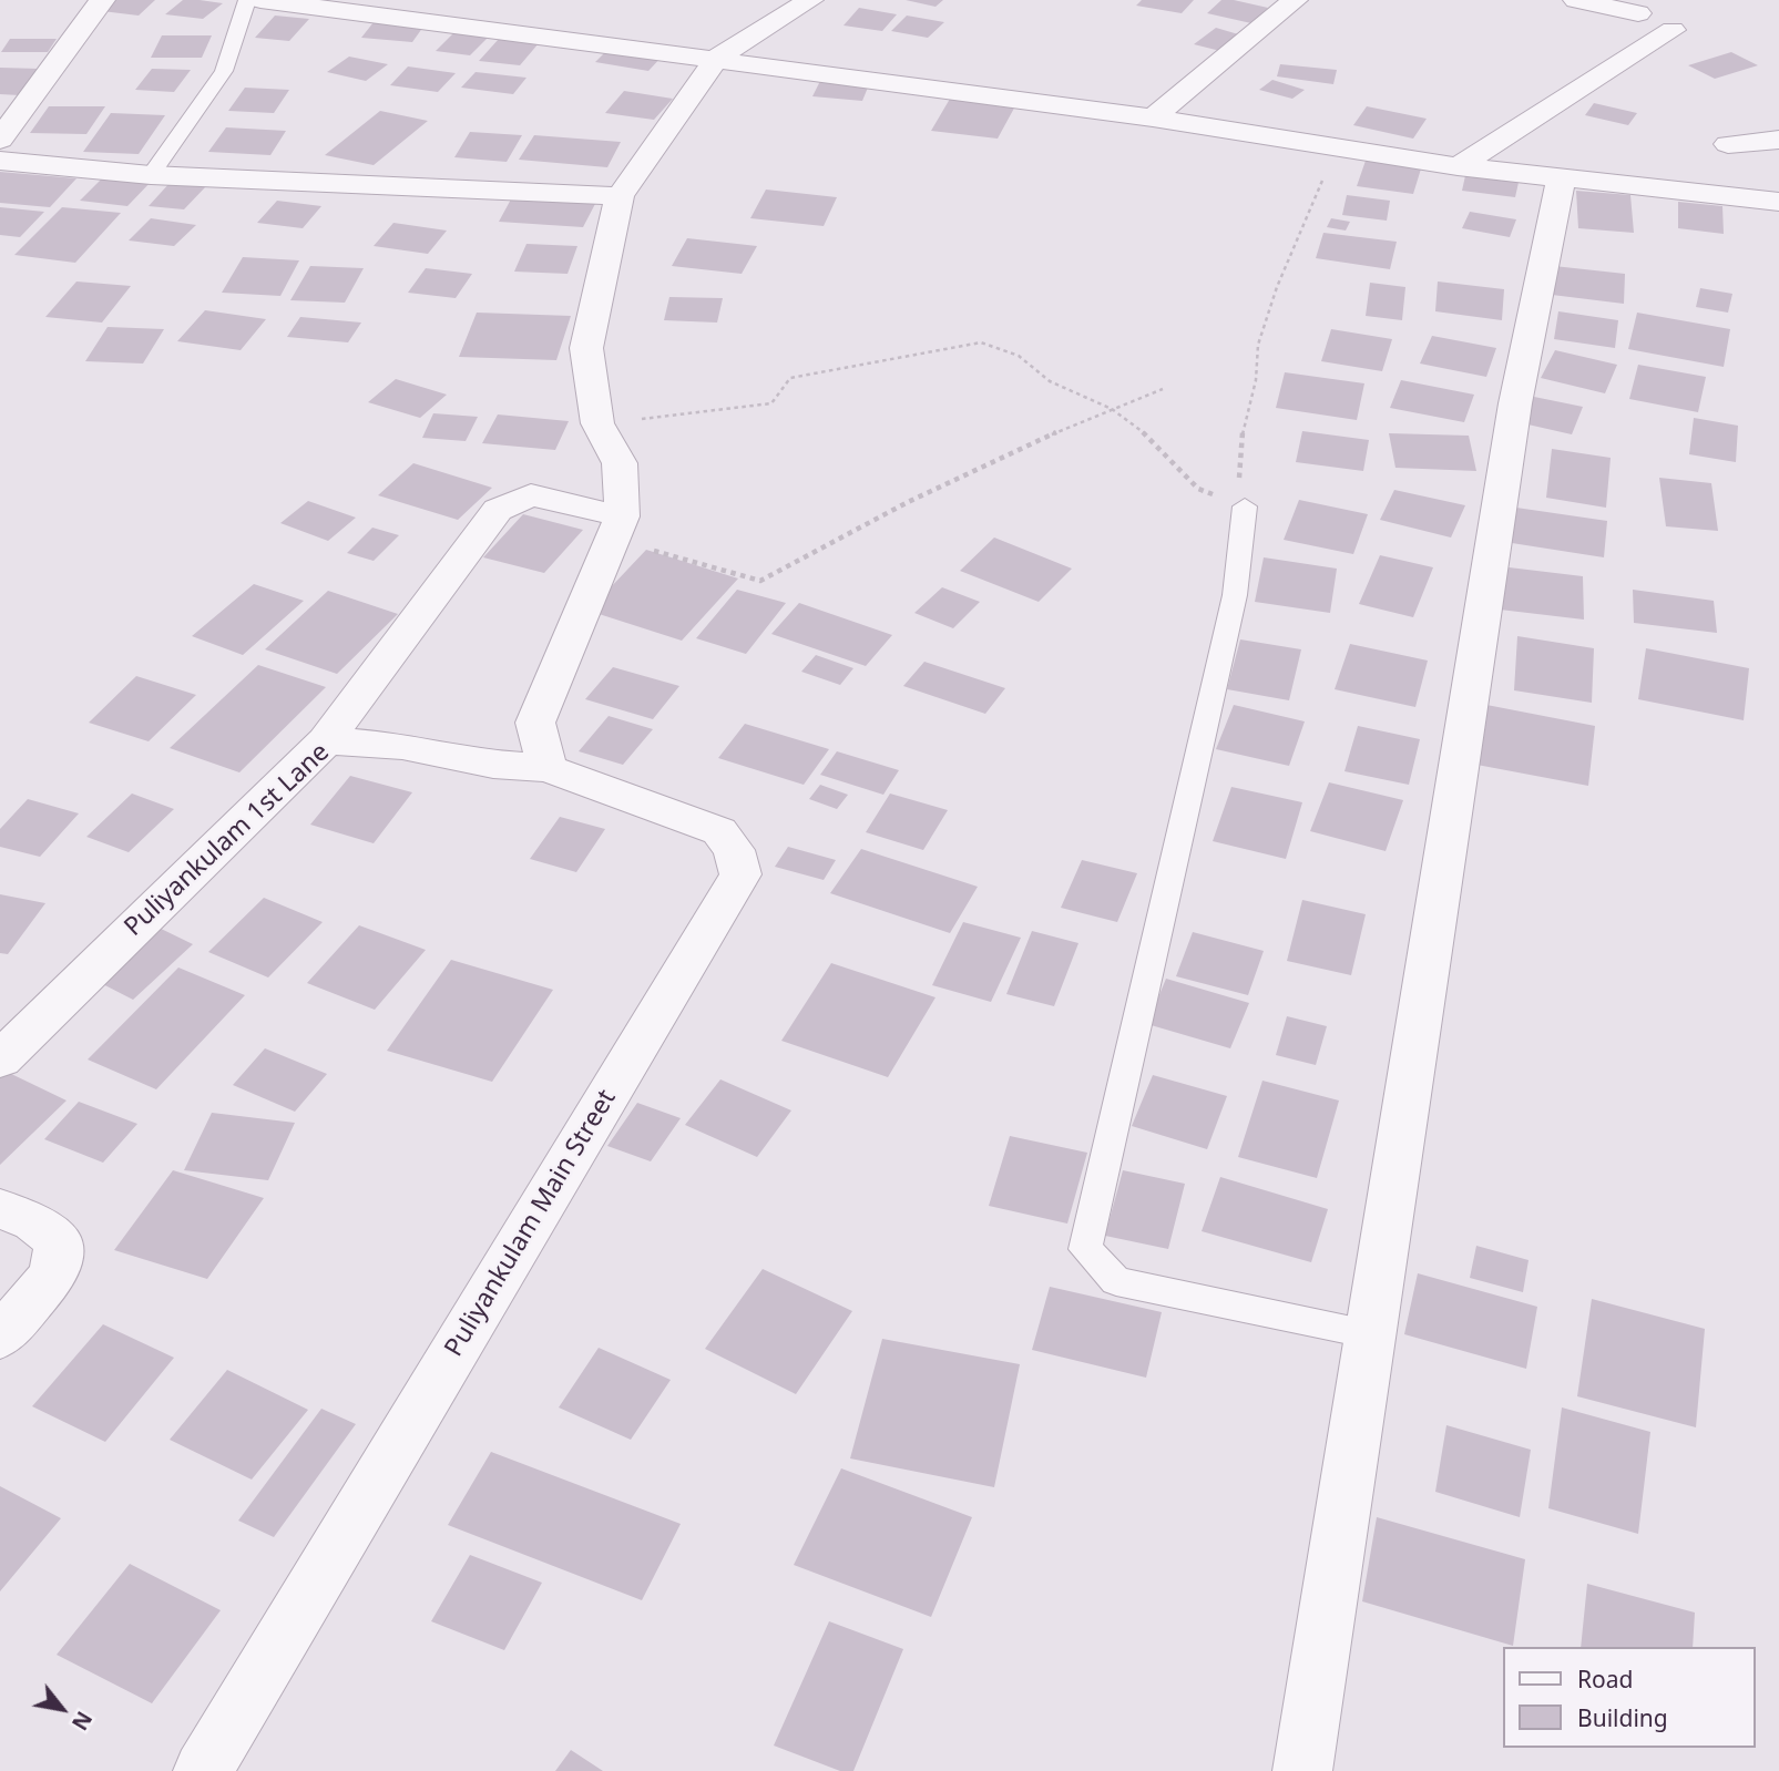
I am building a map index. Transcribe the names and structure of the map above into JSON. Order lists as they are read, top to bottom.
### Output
{
  "streets": {
    "street": ["Puliyankulam 1st Lane", "Puliyankulam Main Street"]
  },
  "crossings": [
    ["Puliyankulam 1st Lane", "Puliyankulam Main Street"]
  ],
  "legend": ["Road", "Building"],
  "north": "bottom right"
}
